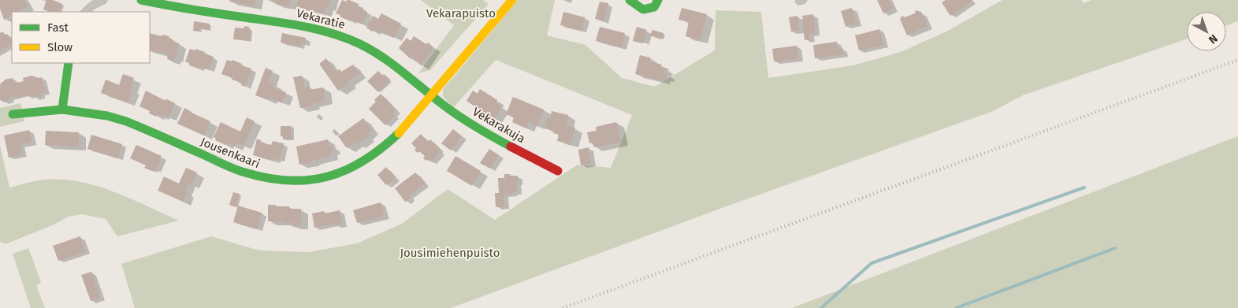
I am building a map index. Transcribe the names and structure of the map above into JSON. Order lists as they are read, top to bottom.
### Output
{
  "streets": {
    "street": ["Vekaratie", "Vekarakuja", "Jousenkaari"]
  },
  "crossings": [
    ["Vekaratie", "Vekarakuja"],
    ["Vekaratie", "Jousenkaari"],
    ["Vekarakuja", "Jousenkaari"]
  ],
  "parks": ["Vekarapuisto", "Jousimiehenpuisto"],
  "legend": ["Fast", "Slow"],
  "north": "bottom right"
}
